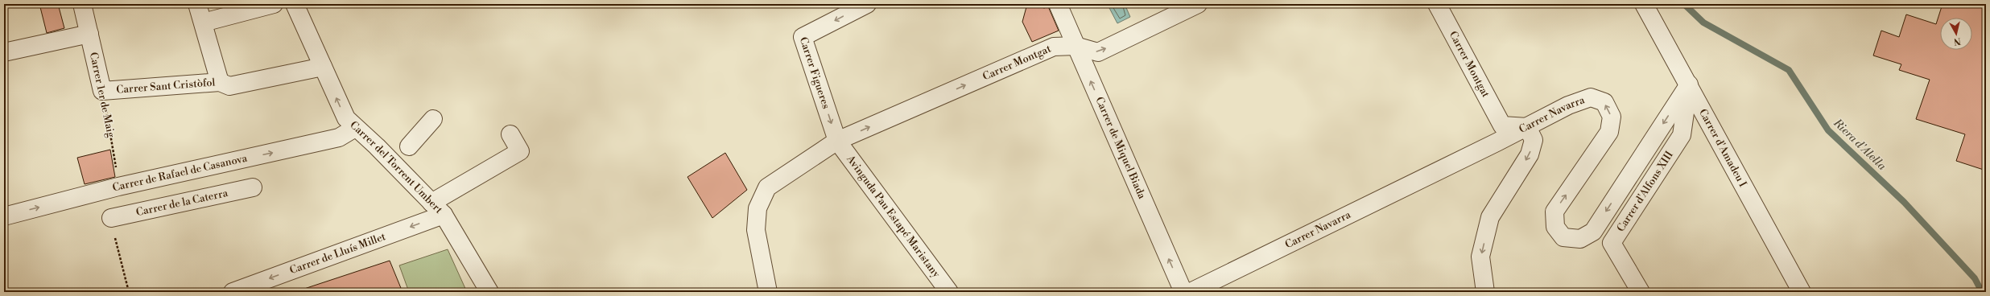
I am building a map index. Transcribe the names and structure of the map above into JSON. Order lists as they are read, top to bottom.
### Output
{
  "streets": {
    "street": [
      "Carrer Montgat",
      "Carrer Figueres",
      "Carrer Sant Cristòfol",
      "Carrer 1er de Maig",
      "Carrer Navarra",
      "Carrer d'Amadeu I",
      "Carrer de Miquel Biada",
      "Carrer del Torrent Umbert",
      "Carrer de Rafael de Casanova",
      "Carrer d'Alfons XIII",
      "Carrer de la Caterra",
      "Avinguda Pau Estapé Maristany",
      "Carrer de Lluís Millet"
    ]
  },
  "crossings": [
    ["Carrer Montgat", "Carrer Figueres"],
    ["Carrer Montgat", "Carrer Navarra"],
    ["Carrer Montgat", "Carrer de Miquel Biada"],
    ["Carrer Montgat", "Avinguda Pau Estapé Maristany"],
    ["Carrer Figueres", "Avinguda Pau Estapé Maristany"],
    ["Carrer Sant Cristòfol", "Carrer 1er de Maig"],
    ["Carrer Sant Cristòfol", "Carrer del Torrent Umbert"],
    ["Carrer 1er de Maig", "Carrer de Rafael de Casanova"],
    ["Carrer Navarra", "Carrer d'Amadeu I"],
    ["Carrer Navarra", "Carrer d'Alfons XIII"],
    ["Carrer d'Amadeu I", "Carrer d'Alfons XIII"],
    ["Carrer del Torrent Umbert", "Carrer de Rafael de Casanova"],
    ["Carrer del Torrent Umbert", "Carrer de Lluís Millet"]
  ],
  "one_way": ["Carrer Montgat", "Carrer de Miquel Biada", "Carrer de Lluís Millet"],
  "water": ["Riera d'Alella"],
  "north": "bottom"
}
